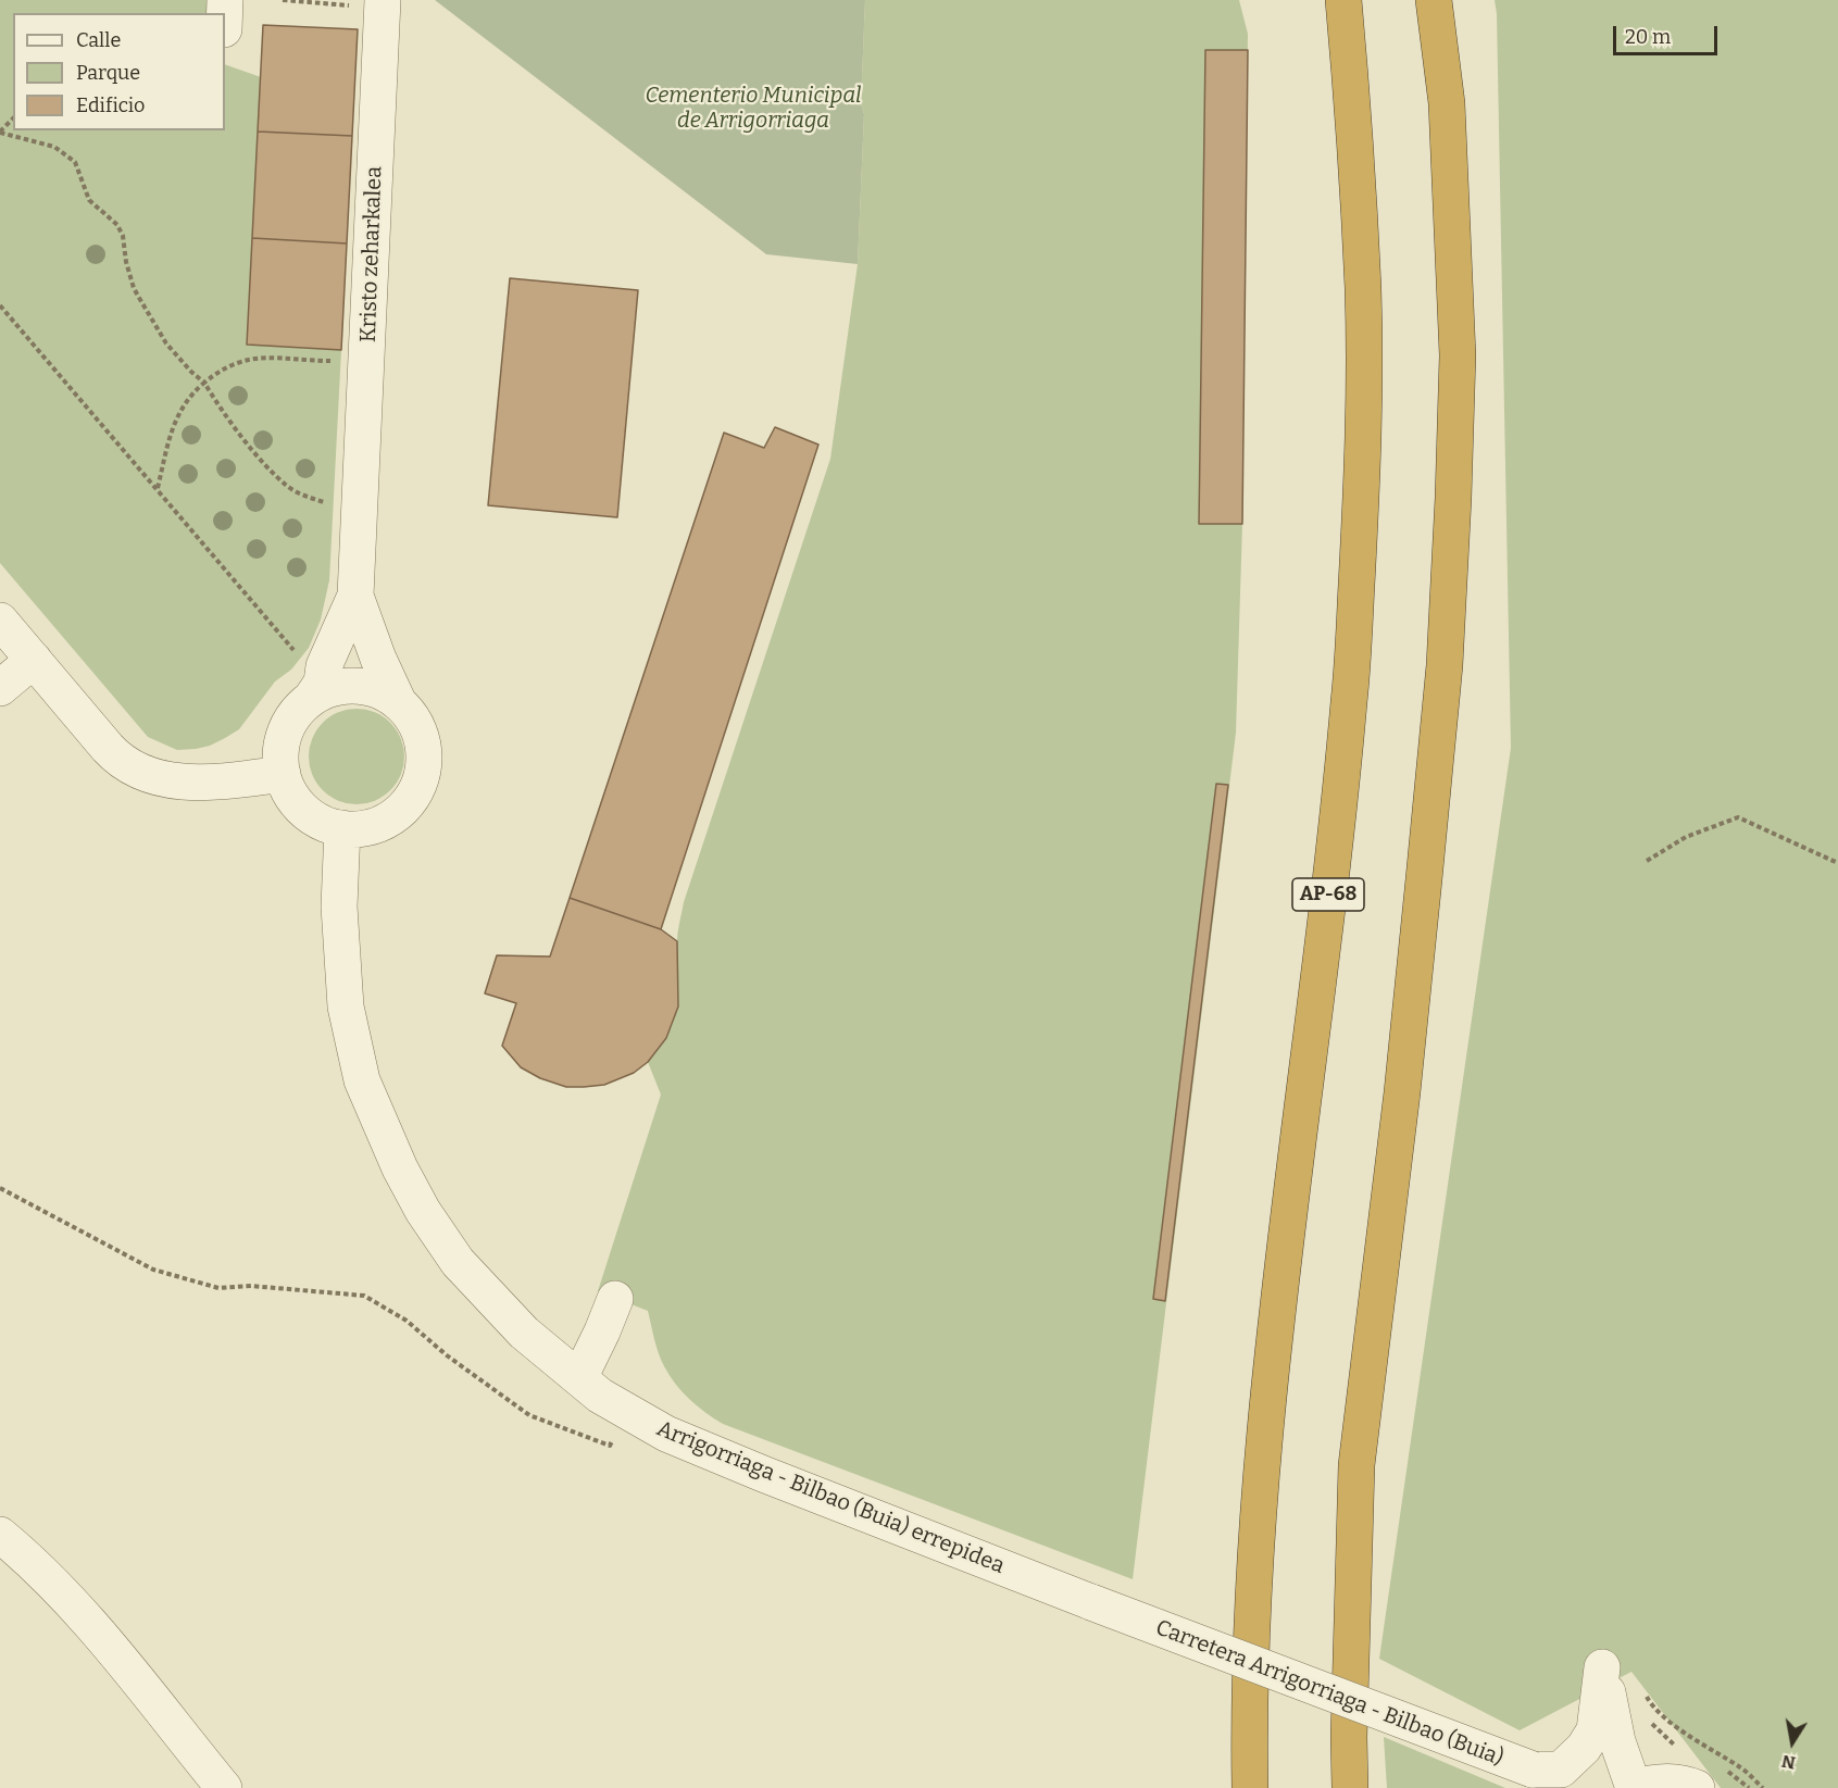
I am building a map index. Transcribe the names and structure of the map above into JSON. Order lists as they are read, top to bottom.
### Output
{
  "streets": {
    "highway": ["AP-68"],
    "street": ["Kristo zeharkalea", "Arrigorriaga - Bilbao (Buia) errepidea", "Carretera Arrigorriaga - Bilbao (Buia)"]
  },
  "crossings": [
    ["Arrigorriaga - Bilbao (Buia) errepidea", "Carretera Arrigorriaga - Bilbao (Buia)"]
  ],
  "parks": ["Cementerio Municipal de Arrigorriaga"],
  "legend": ["Calle", "Parque", "Edificio"],
  "scale_bar": "20 m",
  "north": "bottom"
}
